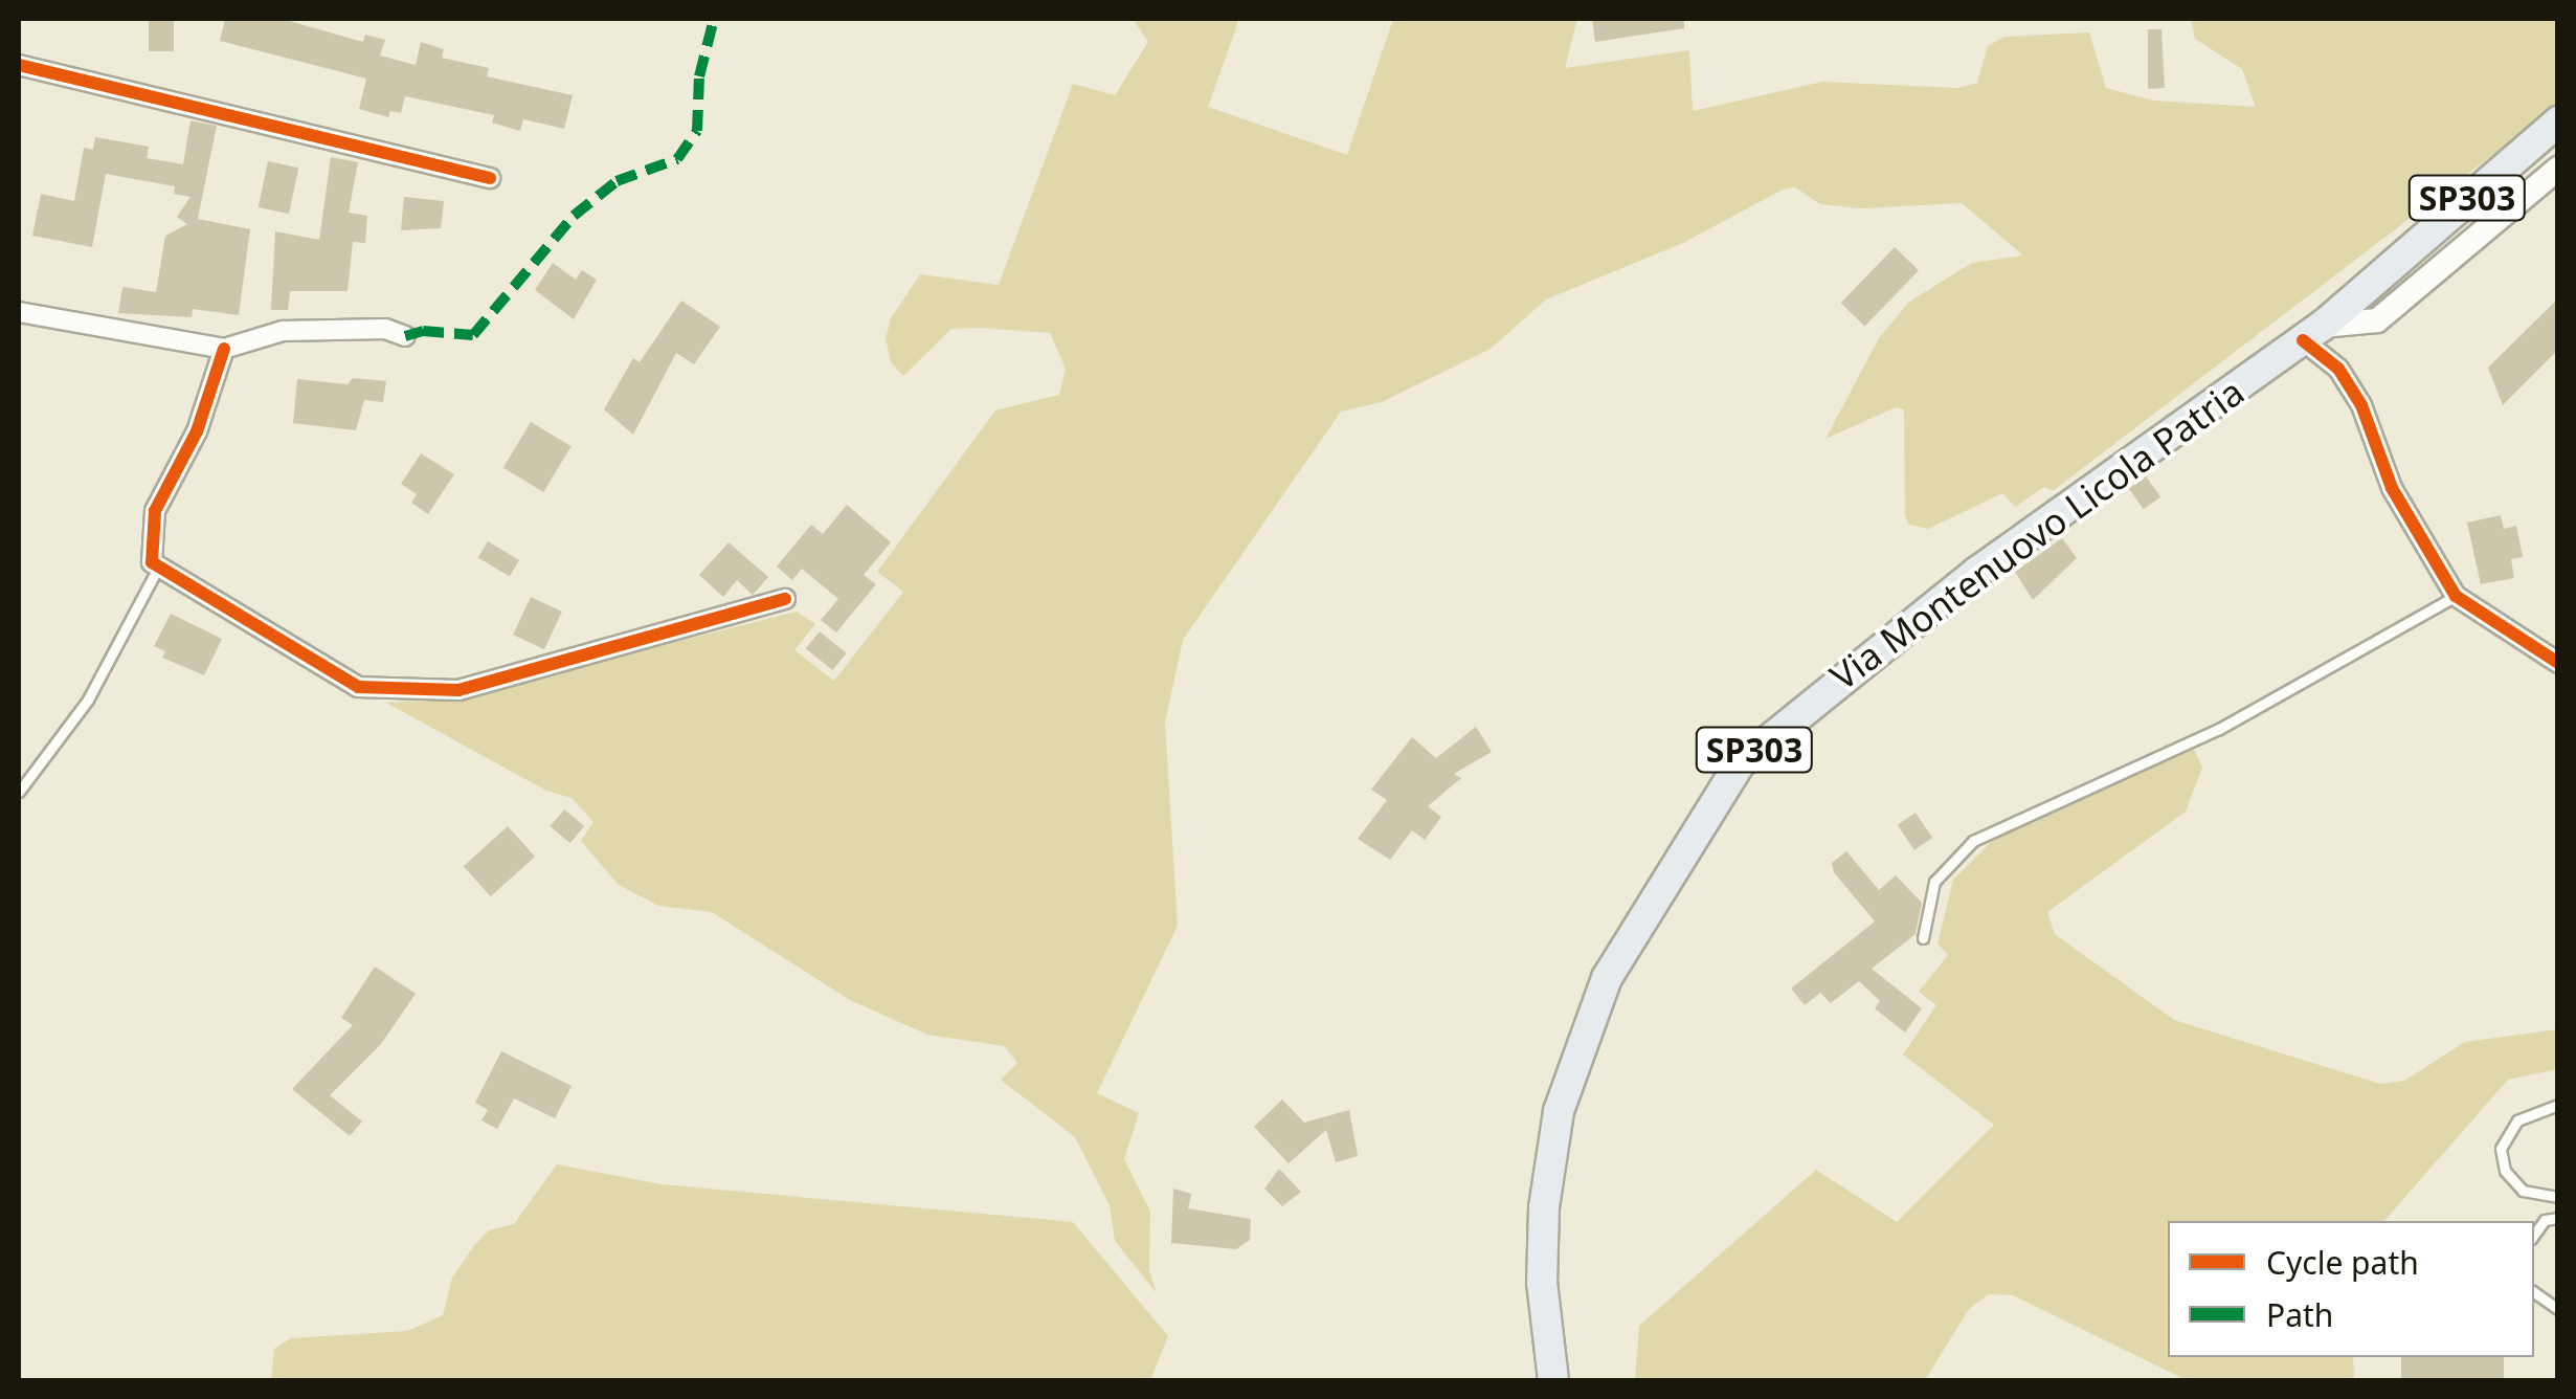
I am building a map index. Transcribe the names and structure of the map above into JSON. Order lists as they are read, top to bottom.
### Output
{
  "streets": {
    "main road": ["SP303", "Via Montenuovo Licola Patria"]
  },
  "legend": ["Cycle path", "Path"]
}
